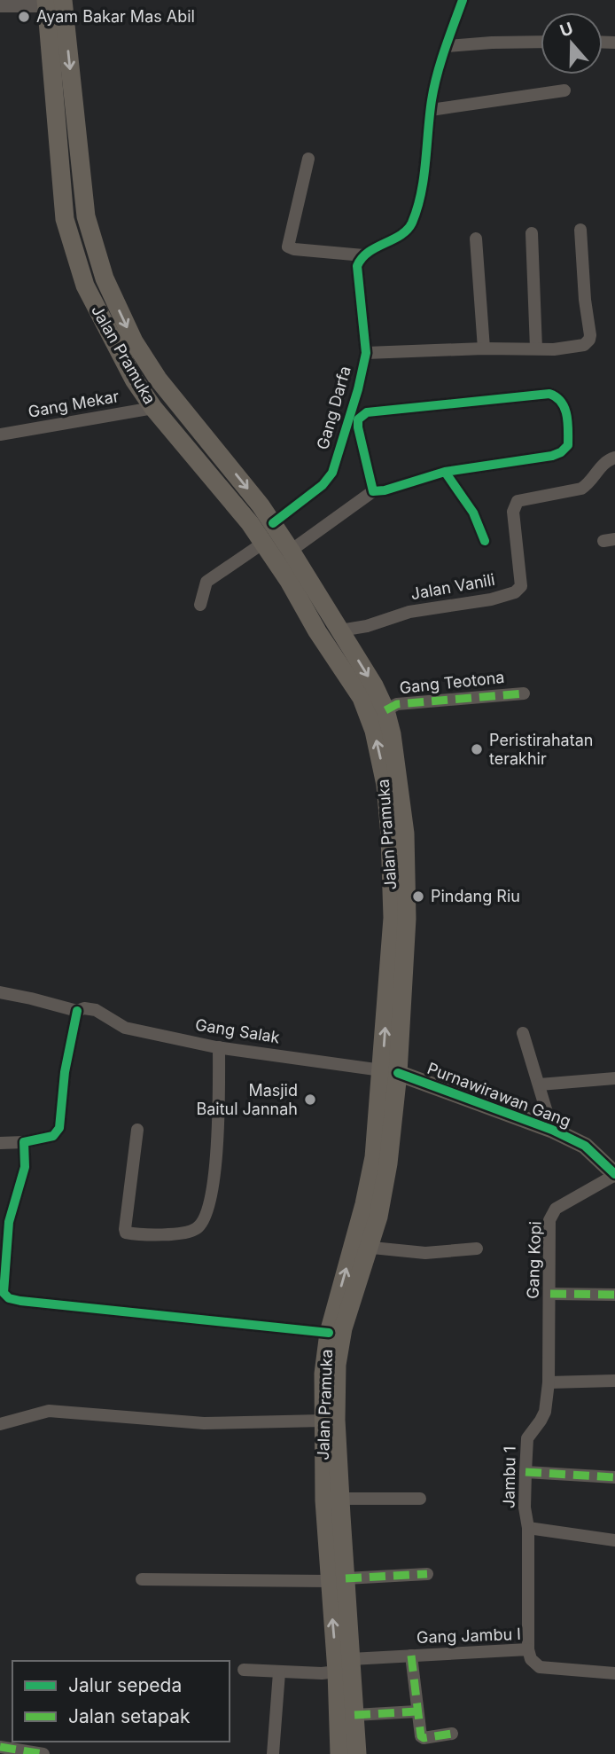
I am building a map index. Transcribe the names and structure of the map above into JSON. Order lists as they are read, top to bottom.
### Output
{
  "streets": {
    "main road": ["Jalan Pramuka"],
    "street": [
      "Gang Mekar",
      "Gang Darfa",
      "Jalan Vanili",
      "Gang Teotona",
      "Gang Salak",
      "Purnawirawan Gang",
      "Gang Kopi",
      "Jambu 1",
      "Gang Jambu I"
    ]
  },
  "crossings": [
    ["Jalan Pramuka", "Gang Mekar"],
    ["Jalan Pramuka", "Gang Darfa"],
    ["Jalan Pramuka", "Jalan Vanili"],
    ["Jalan Pramuka", "Gang Teotona"],
    ["Jalan Pramuka", "Gang Salak"],
    ["Jalan Pramuka", "Purnawirawan Gang"],
    ["Jalan Pramuka", "Gang Jambu I"],
    ["Gang Salak", "Purnawirawan Gang"],
    ["Purnawirawan Gang", "Gang Kopi"],
    ["Gang Kopi", "Jambu 1"]
  ],
  "places": [
    "Ayam Bakar Mas Abil",
    "Peristirahatan terakhir",
    "Pindang Riu",
    "Masjid Baitul Jannah"
  ],
  "legend": ["Jalur sepeda", "Jalan setapak"],
  "north": "top"
}
